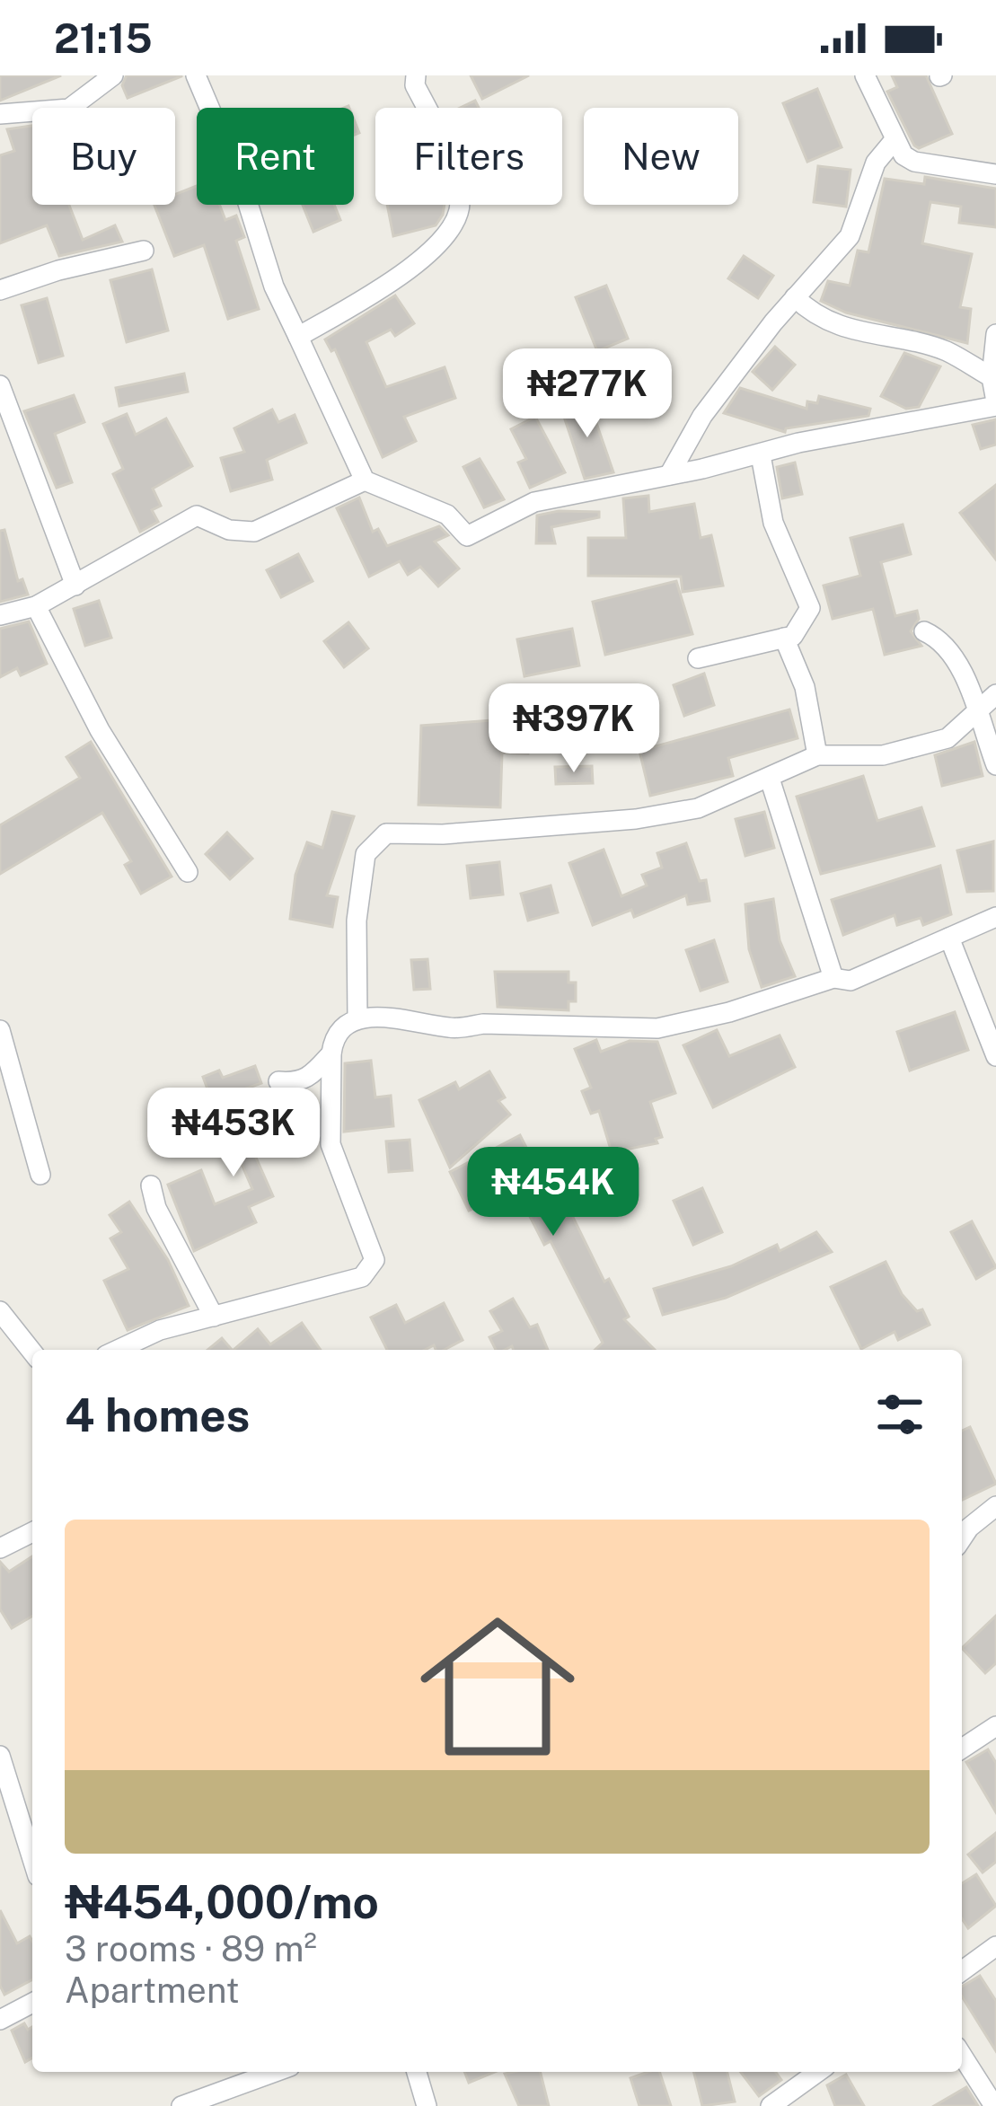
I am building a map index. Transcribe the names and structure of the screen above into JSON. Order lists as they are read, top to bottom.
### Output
{
  "page": {
    "status": "21:15",
    "chip": [
      "Buy",
      "Rent",
      "Filters",
      "New"
    ],
    "price": [
      "₦277K",
      "₦397K",
      "₦453K",
      "₦454K"
    ],
    "heading": "4 homes",
    "list": [
      {
        "name": "₦454,000/mo",
        "note": "3 rooms · 89 m² · Apartment"
      }
    ]
  }
}
